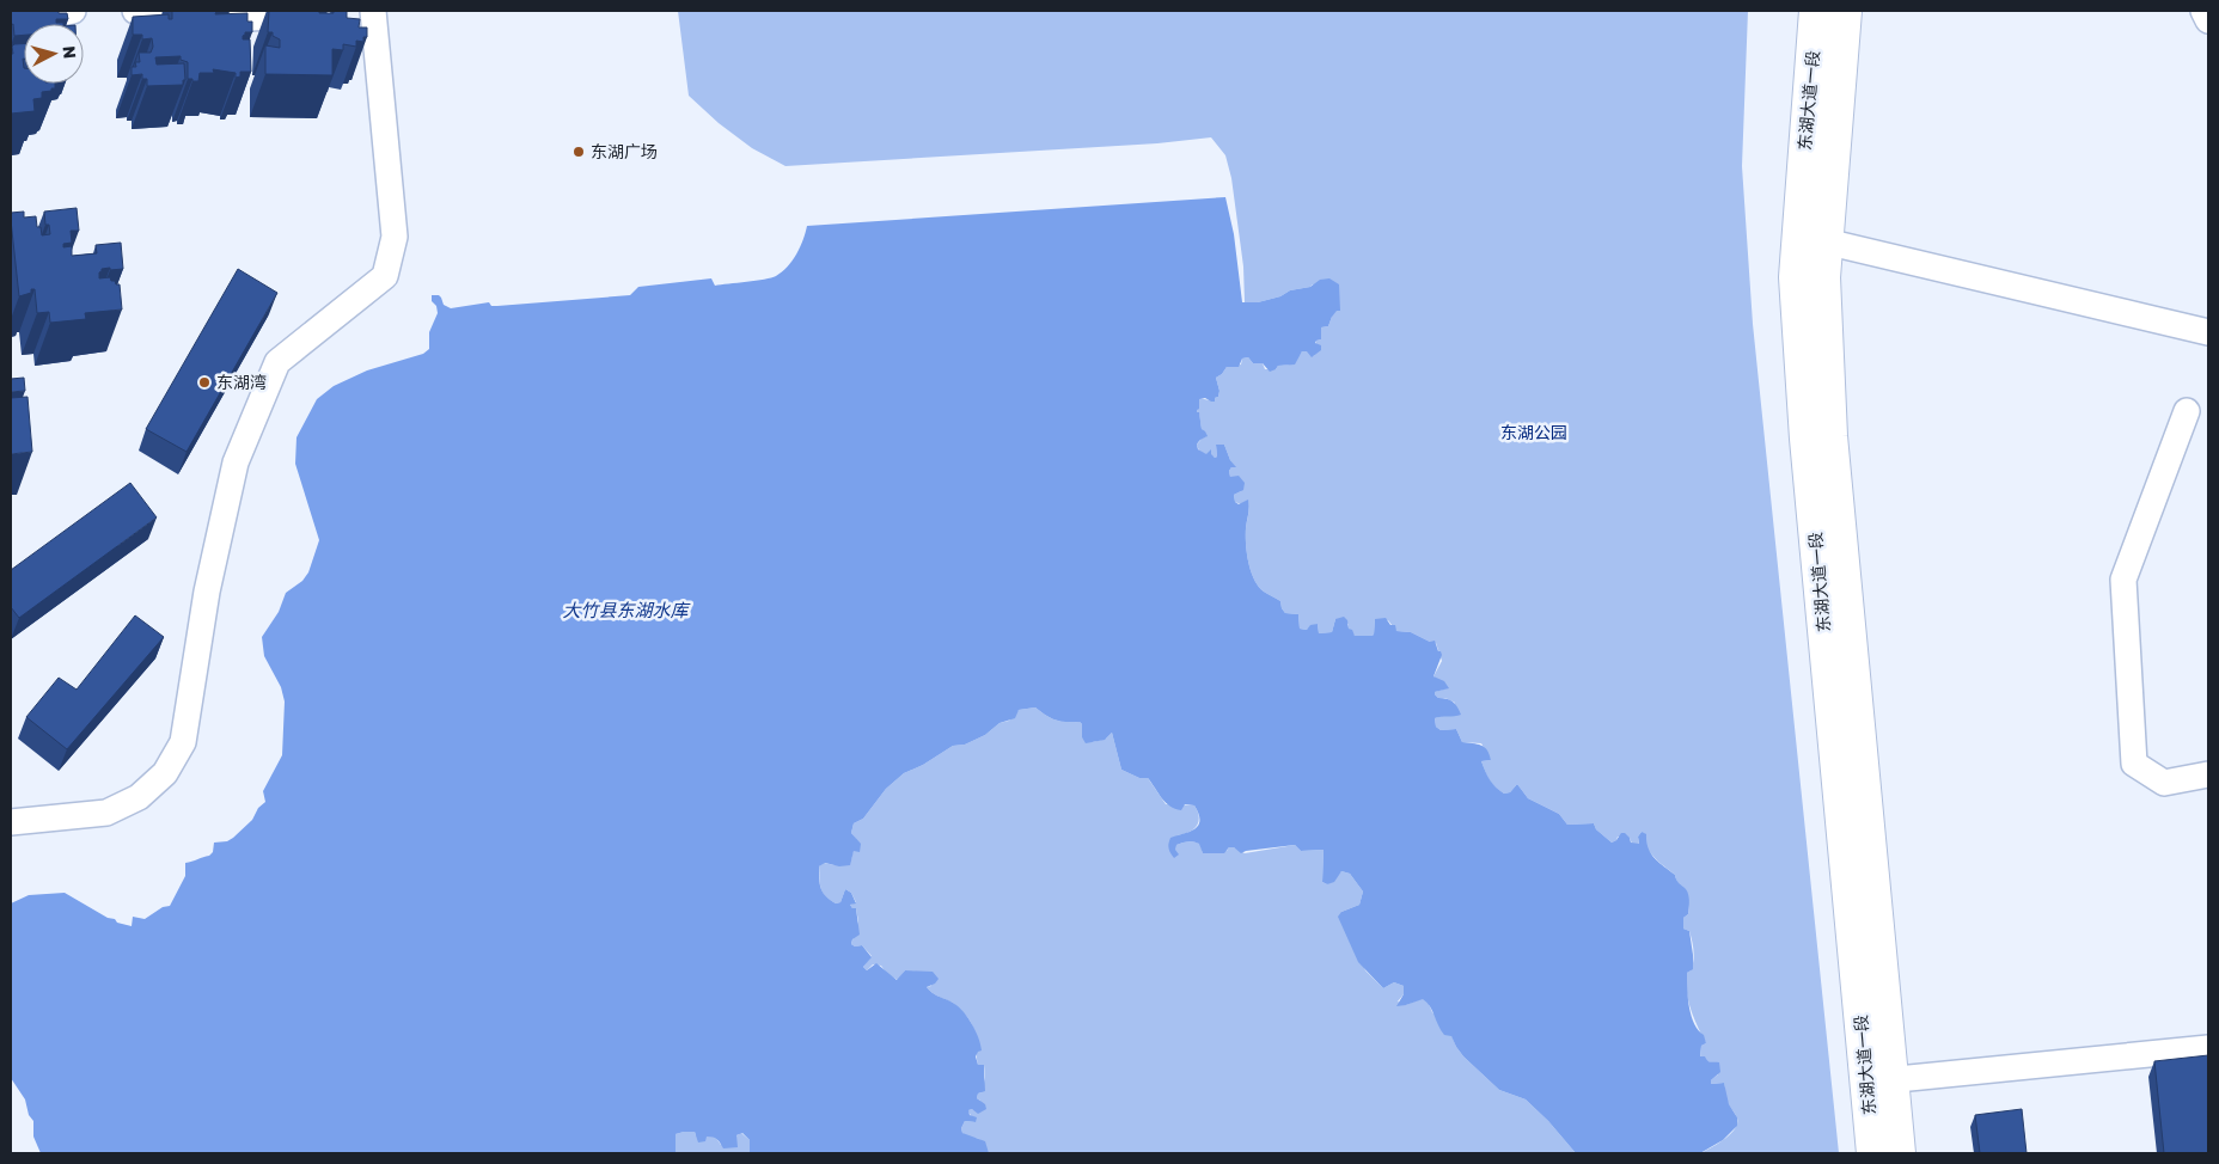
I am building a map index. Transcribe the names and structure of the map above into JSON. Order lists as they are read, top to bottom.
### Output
{
  "streets": {
    "main road": ["东湖大道一段"]
  },
  "water": ["大竹县东湖水库"],
  "parks": ["东湖公园"],
  "places": ["东湖广场", "东湖湾"],
  "north": "right"
}
